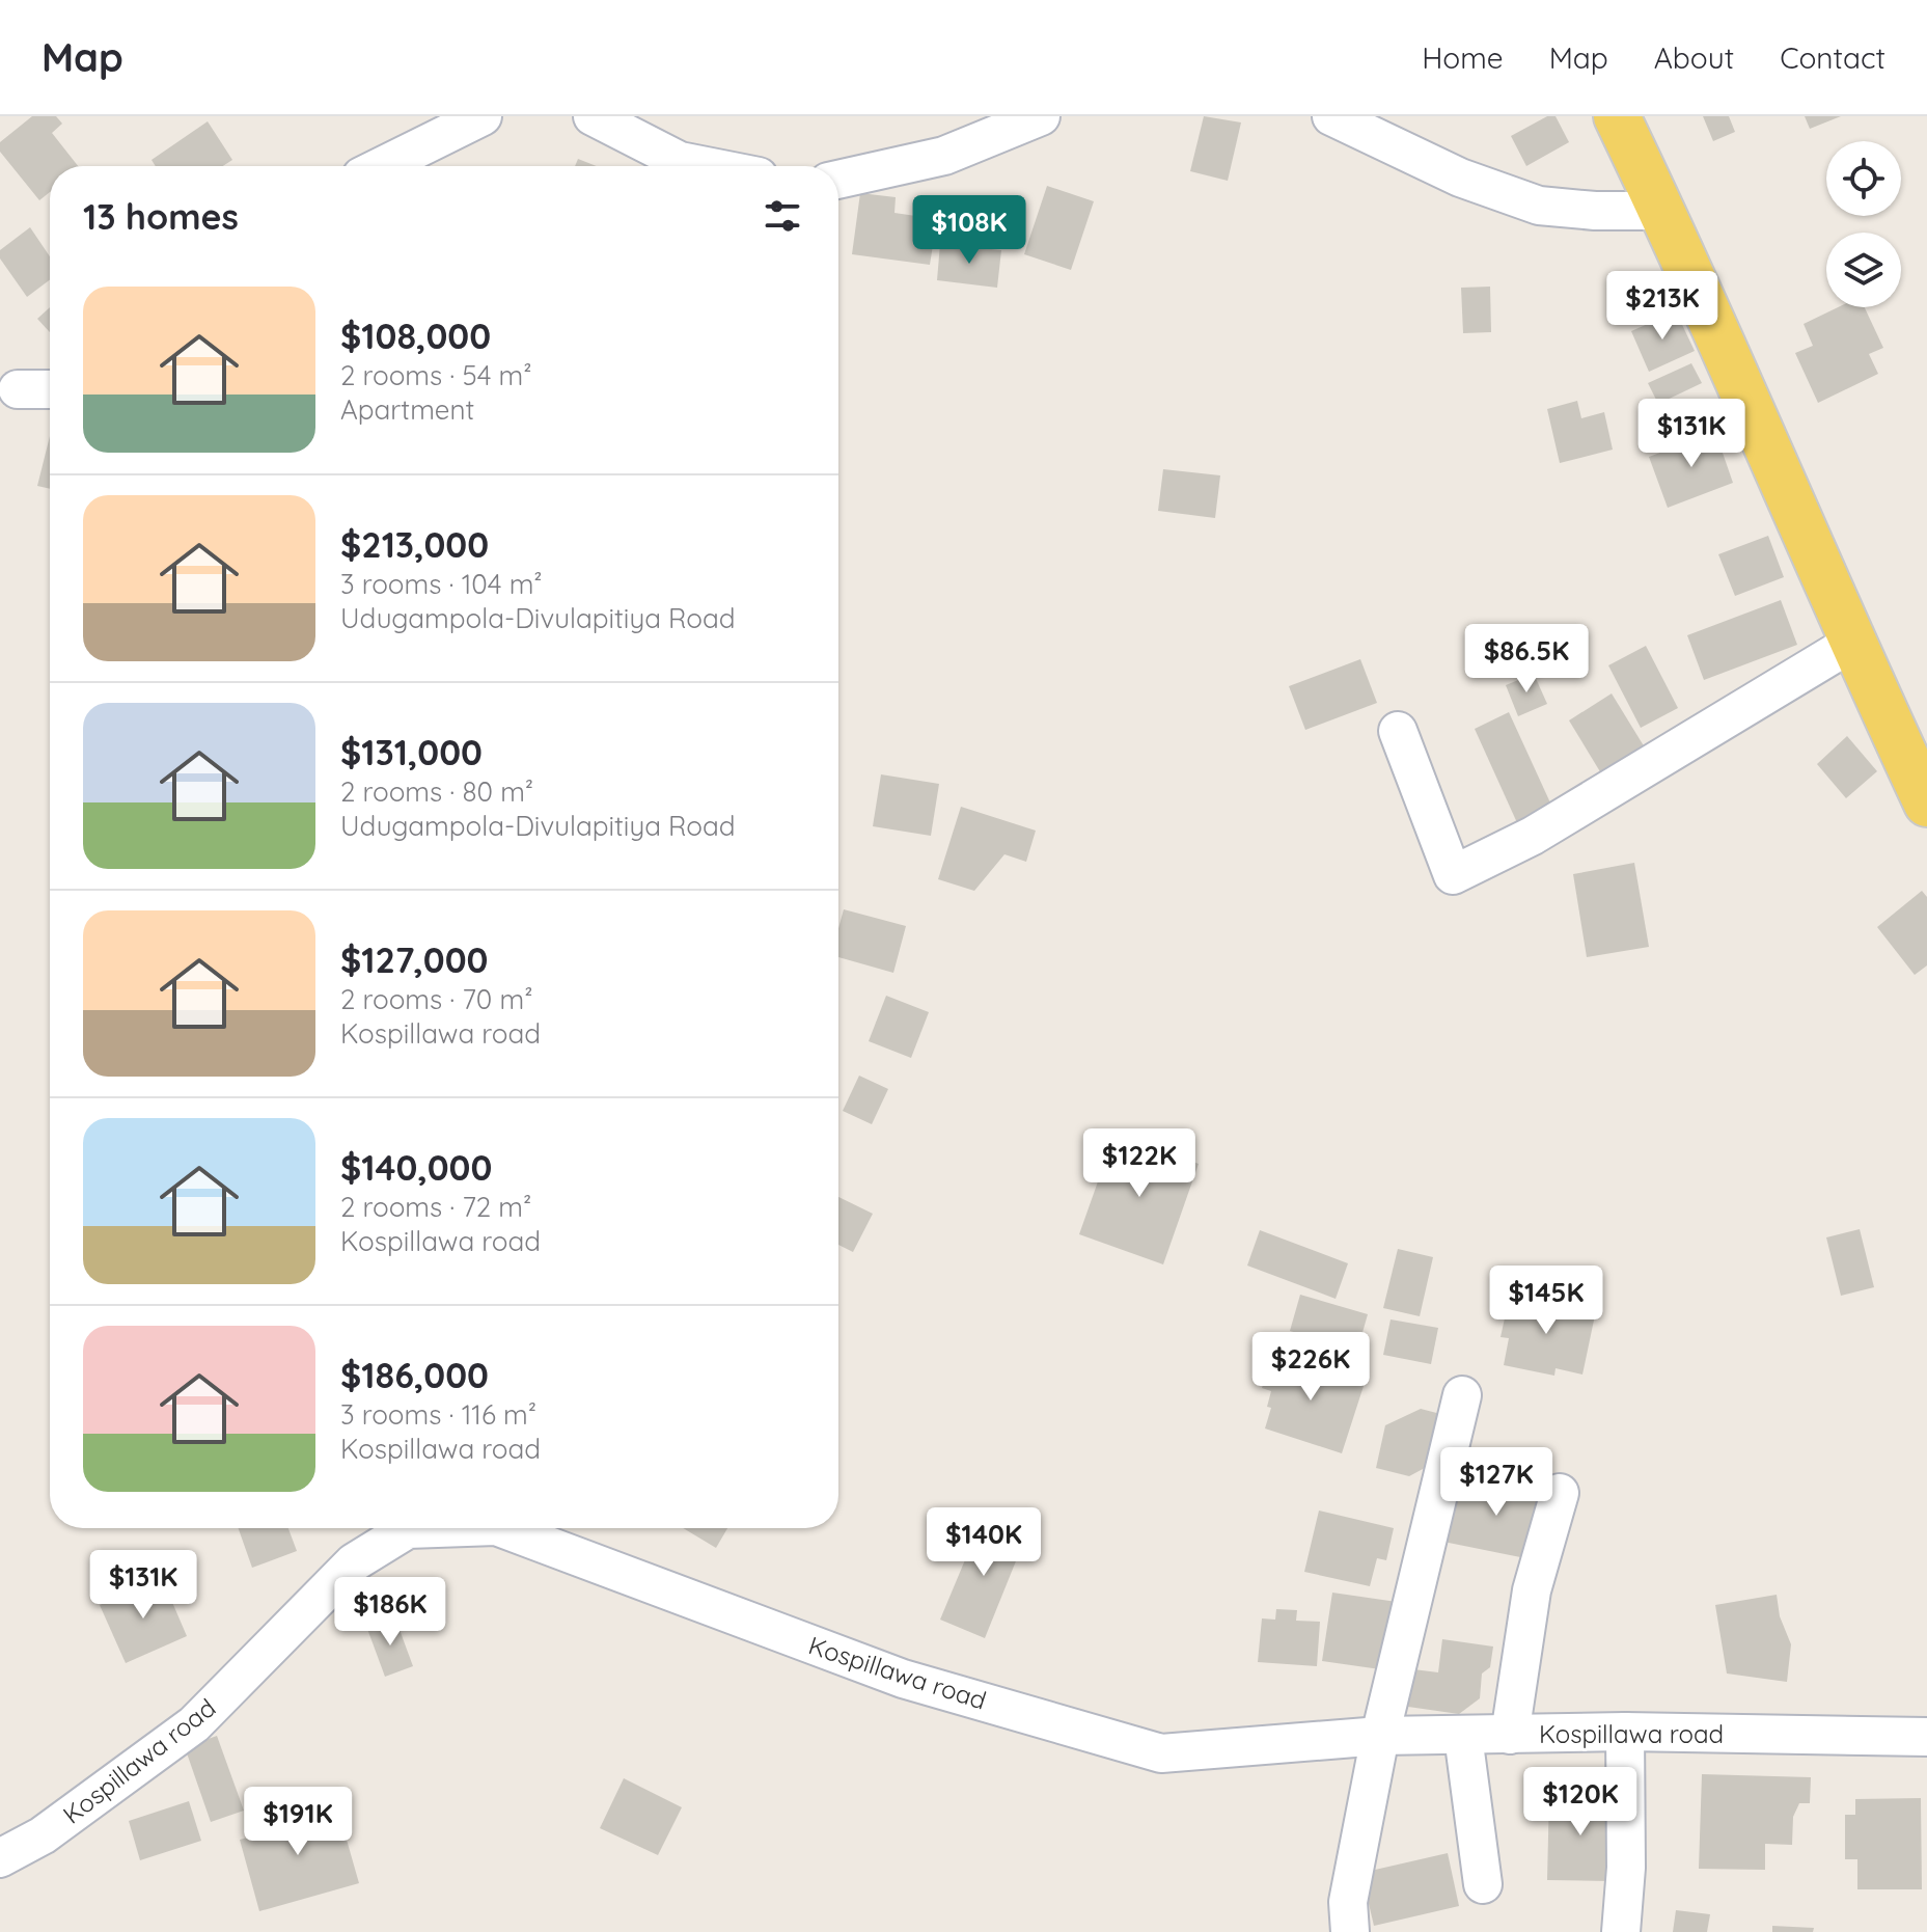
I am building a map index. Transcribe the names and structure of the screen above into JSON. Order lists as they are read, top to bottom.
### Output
{
  "streets": {
    "street": ["Kospillawa road"]
  },
  "page": {
    "header": "Map",
    "nav": [
      "Home",
      "Map",
      "About",
      "Contact"
    ],
    "heading": "13 homes",
    "price": [
      "$108K",
      "$213K",
      "$131K",
      "$86.5K",
      "$122K",
      "$145K",
      "$226K",
      "$127K",
      "$140K",
      "$131K",
      "$186K",
      "$120K",
      "$191K"
    ],
    "list": [
      {
        "name": "$108,000",
        "note": "2 rooms · 54 m² · Apartment"
      },
      {
        "name": "$213,000",
        "note": "3 rooms · 104 m² · Udugampola-Divulapitiya Road"
      },
      {
        "name": "$131,000",
        "note": "2 rooms · 80 m² · Udugampola-Divulapitiya Road"
      },
      {
        "name": "$127,000",
        "note": "2 rooms · 70 m² · Kospillawa road"
      },
      {
        "name": "$140,000",
        "note": "2 rooms · 72 m² · Kospillawa road"
      },
      {
        "name": "$186,000",
        "note": "3 rooms · 116 m² · Kospillawa road"
      }
    ]
  }
}
